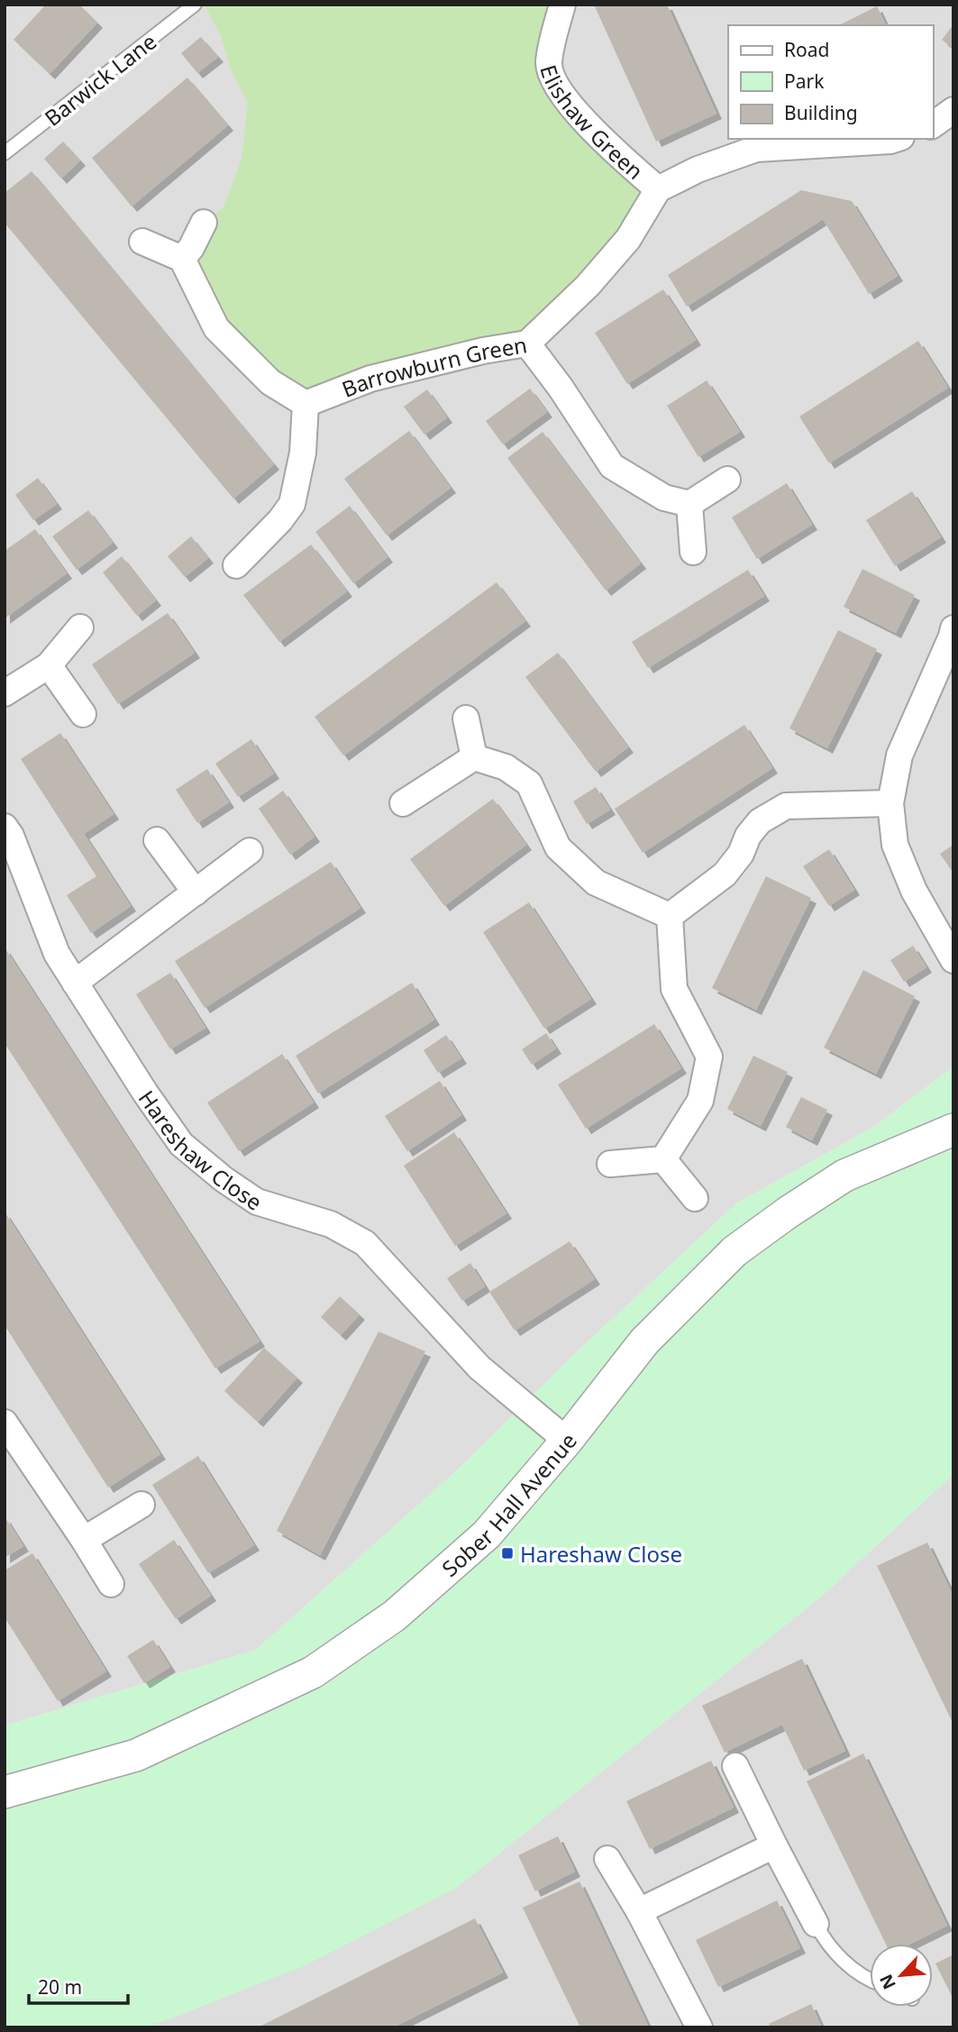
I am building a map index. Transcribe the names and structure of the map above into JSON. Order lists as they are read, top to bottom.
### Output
{
  "streets": {
    "street": [
      "Elishaw Green",
      "Barrowburn Green",
      "Hareshaw Close",
      "Sober Hall Avenue"
    ],
    "lane": ["Barwick Lane"]
  },
  "crossings": [
    ["Elishaw Green", "Barrowburn Green"],
    ["Hareshaw Close", "Sober Hall Avenue"]
  ],
  "places": {
    "transit": ["Hareshaw Close"]
  },
  "legend": ["Road", "Park", "Building"],
  "scale_bar": "20 m",
  "north": "bottom left"
}
